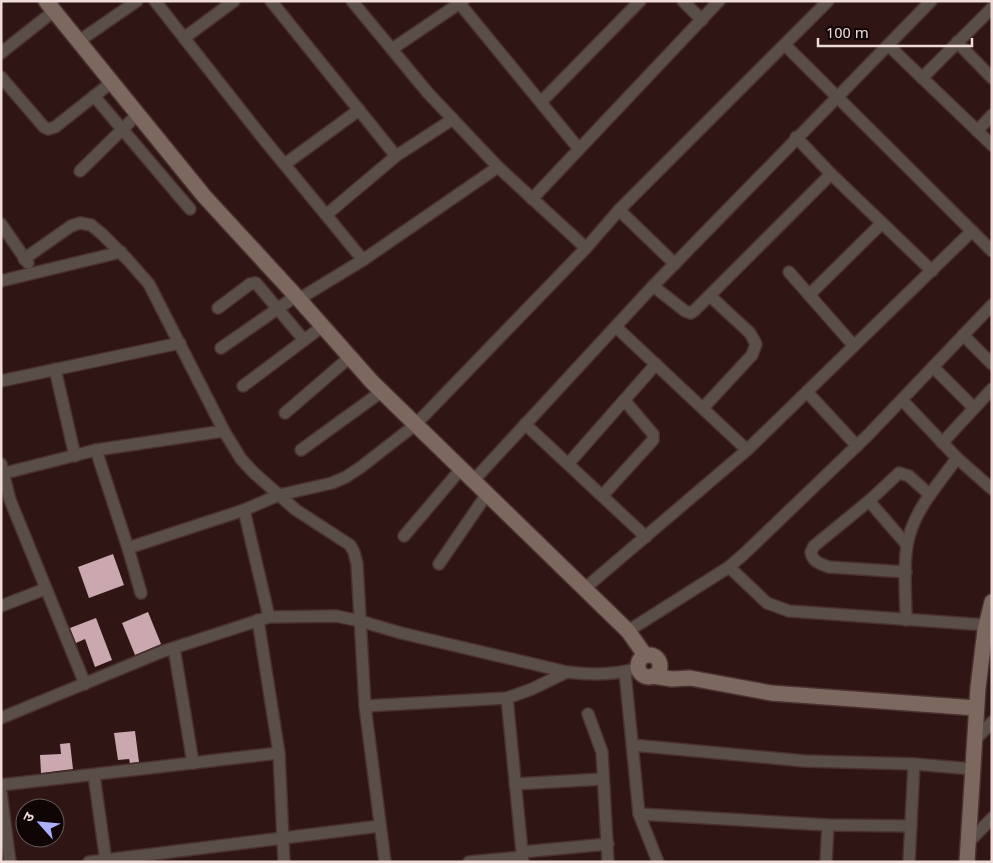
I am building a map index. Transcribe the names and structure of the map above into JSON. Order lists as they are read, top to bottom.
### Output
{
  "scale_bar": "100 m",
  "north": "top left"
}
